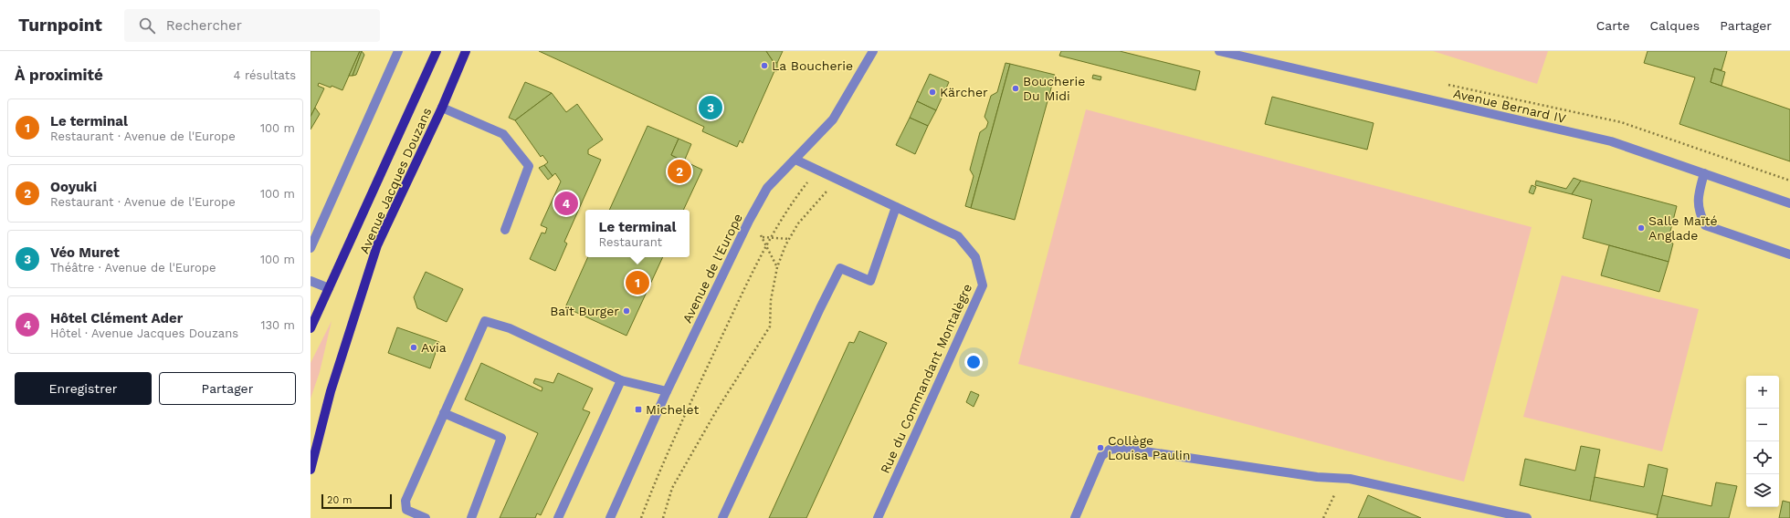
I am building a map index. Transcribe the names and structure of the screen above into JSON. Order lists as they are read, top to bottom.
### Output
{
  "streets": {
    "main road": ["Avenue Jacques Douzans"],
    "street": ["Avenue Bernard IV", "Avenue de l'Europe", "Rue du Commandant Montalègre"]
  },
  "crossings": [
    ["Avenue de l'Europe", "Rue du Commandant Montalègre"]
  ],
  "places": {
    "other": [
      "La Boucherie",
      "Boucherie Du Midi",
      "Kärcher",
      "Salle Maïté Anglade",
      "Baït Burger",
      "Avia",
      "Collège Louisa Paulin"
    ],
    "transit": ["Michelet"]
  },
  "scale_bar": "20 m",
  "page": {
    "header": "Turnpoint",
    "search": "Rechercher",
    "nav": ["Carte", "Calques", "Partager"],
    "heading": ["À proximité", "4 résultats"],
    "pins": [
      "3",
      "2",
      "4",
      "1"
    ],
    "list": [
      {
        "mark": "1",
        "name": "Le terminal",
        "note": "Restaurant · Avenue de l'Europe",
        "value": "100 m"
      },
      {
        "mark": "2",
        "name": "Ooyuki",
        "note": "Restaurant · Avenue de l'Europe",
        "value": "100 m"
      },
      {
        "mark": "3",
        "name": "Véo Muret",
        "note": "Théâtre · Avenue de l'Europe",
        "value": "100 m"
      },
      {
        "mark": "4",
        "name": "Hôtel Clément Ader",
        "note": "Hôtel · Avenue Jacques Douzans",
        "value": "130 m"
      }
    ],
    "popup": ["Le terminal", "Restaurant"],
    "buttons": ["Enregistrer", "Partager"],
    "map_buttons": ["+", "−"],
    "scale": "20 m"
  }
}
